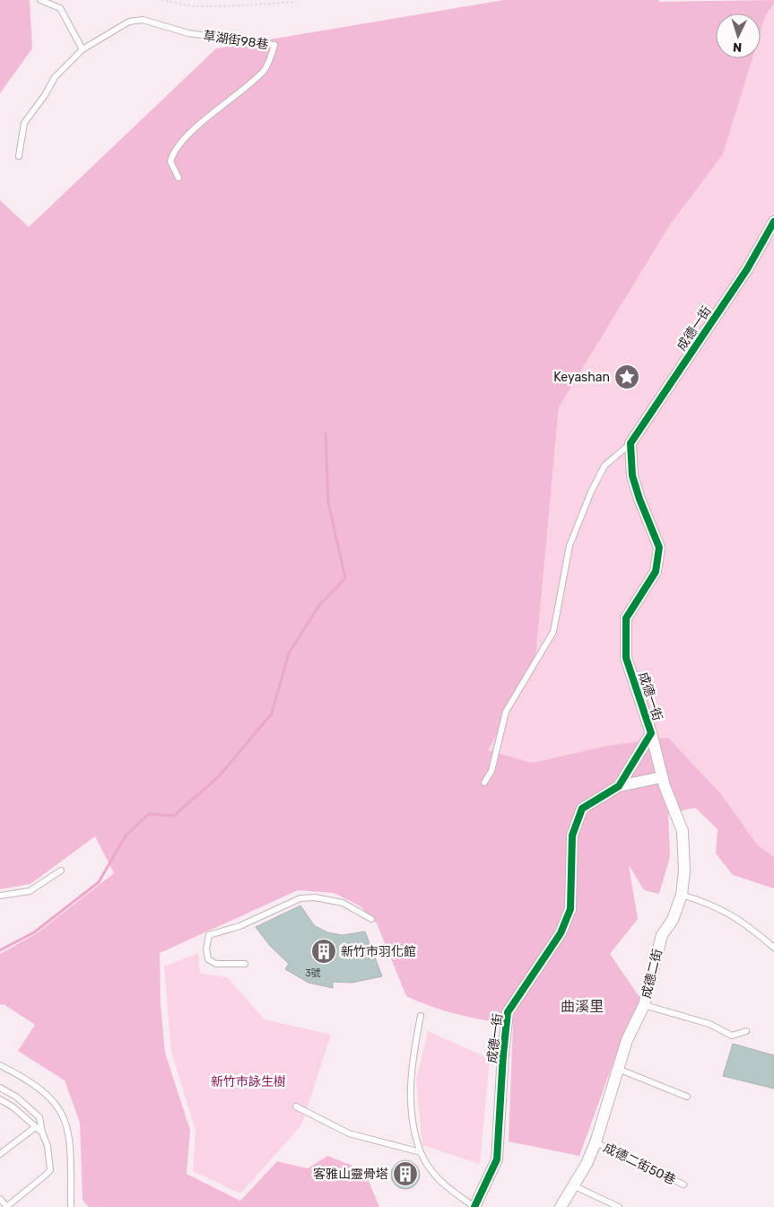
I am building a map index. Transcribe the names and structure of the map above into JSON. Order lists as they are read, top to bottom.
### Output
{
  "streets": {
    "street": ["成德一街", "成德二街"],
    "lane": ["草湖街98巷", "成德二街50巷"]
  },
  "crossings": [
    ["成德一街", "成德二街"],
    ["成德二街", "成德二街50巷"]
  ],
  "districts": ["曲溪里"],
  "parks": ["新竹市詠生樹"],
  "places": {
    "place": ["Keyashan"],
    "building": ["新竹市羽化館", "客雅山靈骨塔"]
  },
  "house_numbers": ["3號"],
  "north": "bottom"
}
